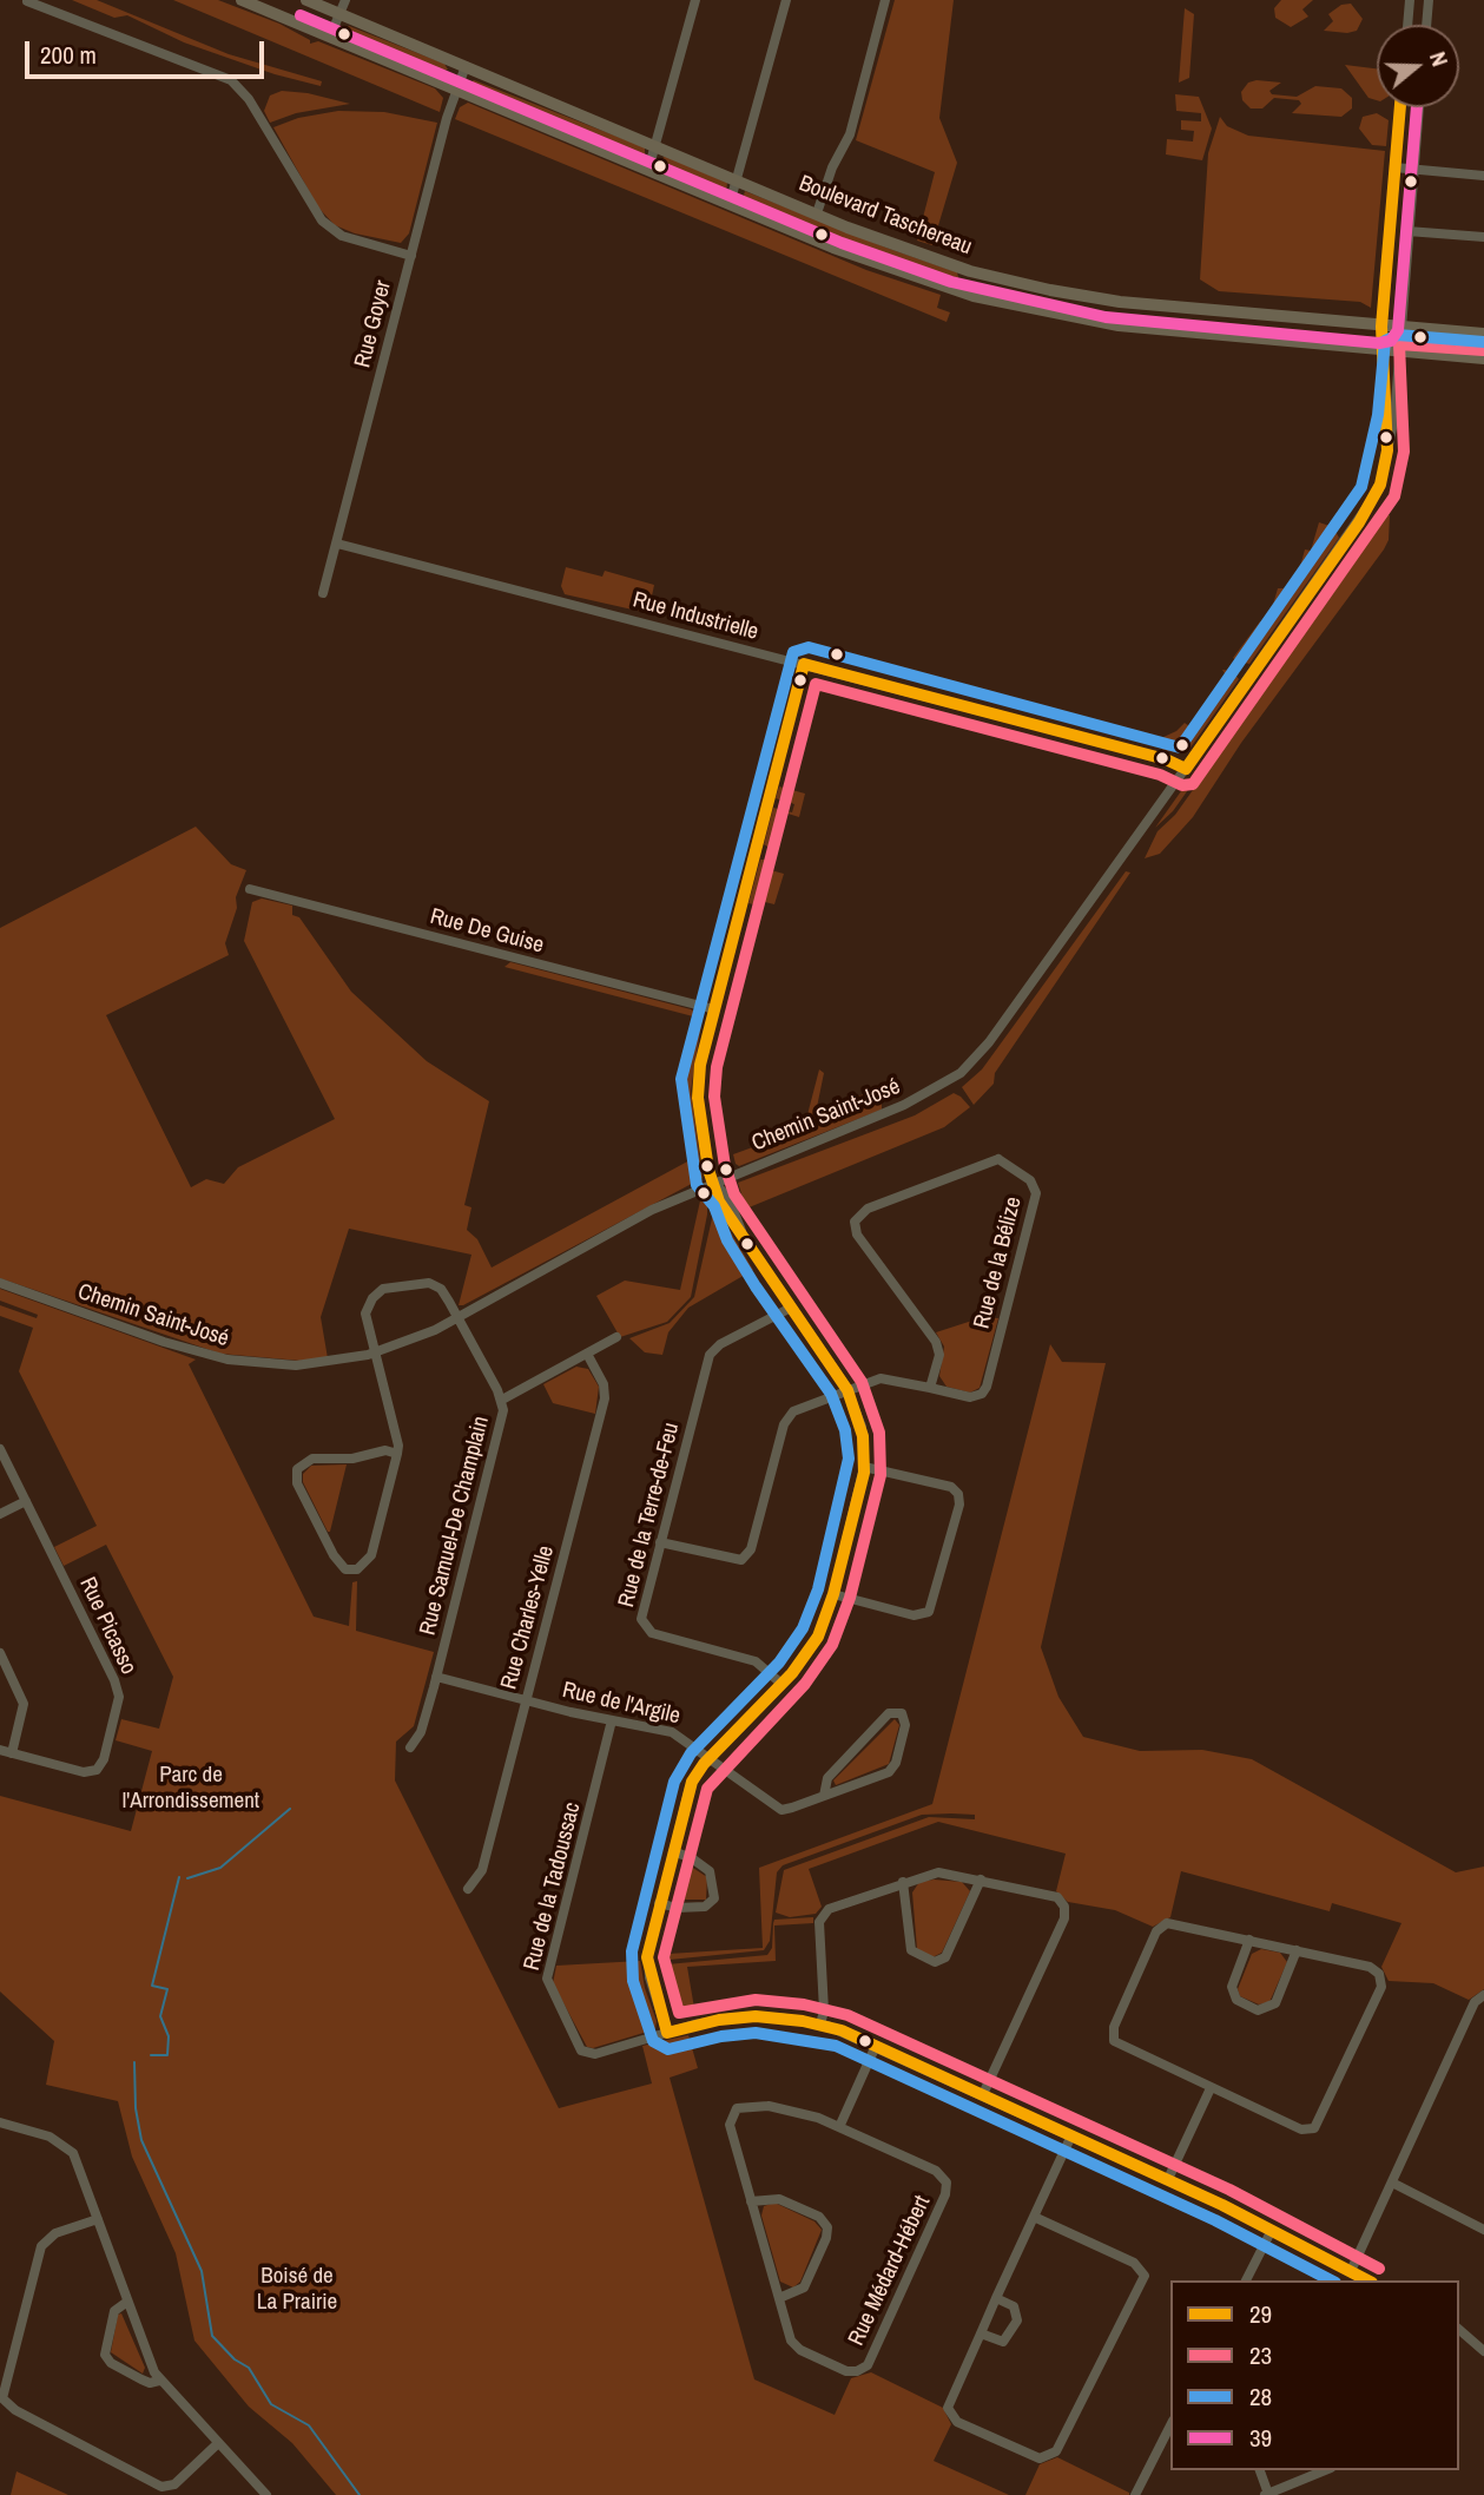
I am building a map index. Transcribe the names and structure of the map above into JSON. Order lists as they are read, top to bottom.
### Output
{
  "streets": {
    "main road": ["Boulevard Taschereau"],
    "street": [
      "Rue Goyer",
      "Rue Industrielle",
      "Rue De Guise",
      "Chemin Saint-José",
      "Rue de la Bélize",
      "Rue de la Terre-de-Feu",
      "Rue Samuel-De Champlain",
      "Rue Charles-Yelle",
      "Rue Picasso",
      "Rue de l'Argile",
      "Rue de la Tadoussac",
      "Rue Médard-Hébert"
    ]
  },
  "crossings": [
    ["Boulevard Taschereau", "Rue Goyer"],
    ["Boulevard Taschereau", "Chemin Saint-José"],
    ["Rue Goyer", "Rue Industrielle"],
    ["Rue Industrielle", "Chemin Saint-José"],
    ["Chemin Saint-José", "Rue Samuel-De Champlain"],
    ["Rue de la Bélize", "Rue de la Terre-de-Feu"],
    ["Rue Samuel-De Champlain", "Rue de l'Argile"],
    ["Rue Charles-Yelle", "Rue de l'Argile"],
    ["Rue de l'Argile", "Rue de la Tadoussac"]
  ],
  "parks": ["Parc de l'Arrondissement", "Boisé de La Prairie"],
  "lines": [
    "transit line 39",
    "transit line 29",
    "transit line 28",
    "transit line 23"
  ],
  "legend": [
    "29",
    "23",
    "28",
    "39"
  ],
  "scale_bar": "200 m",
  "north": "right"
}
